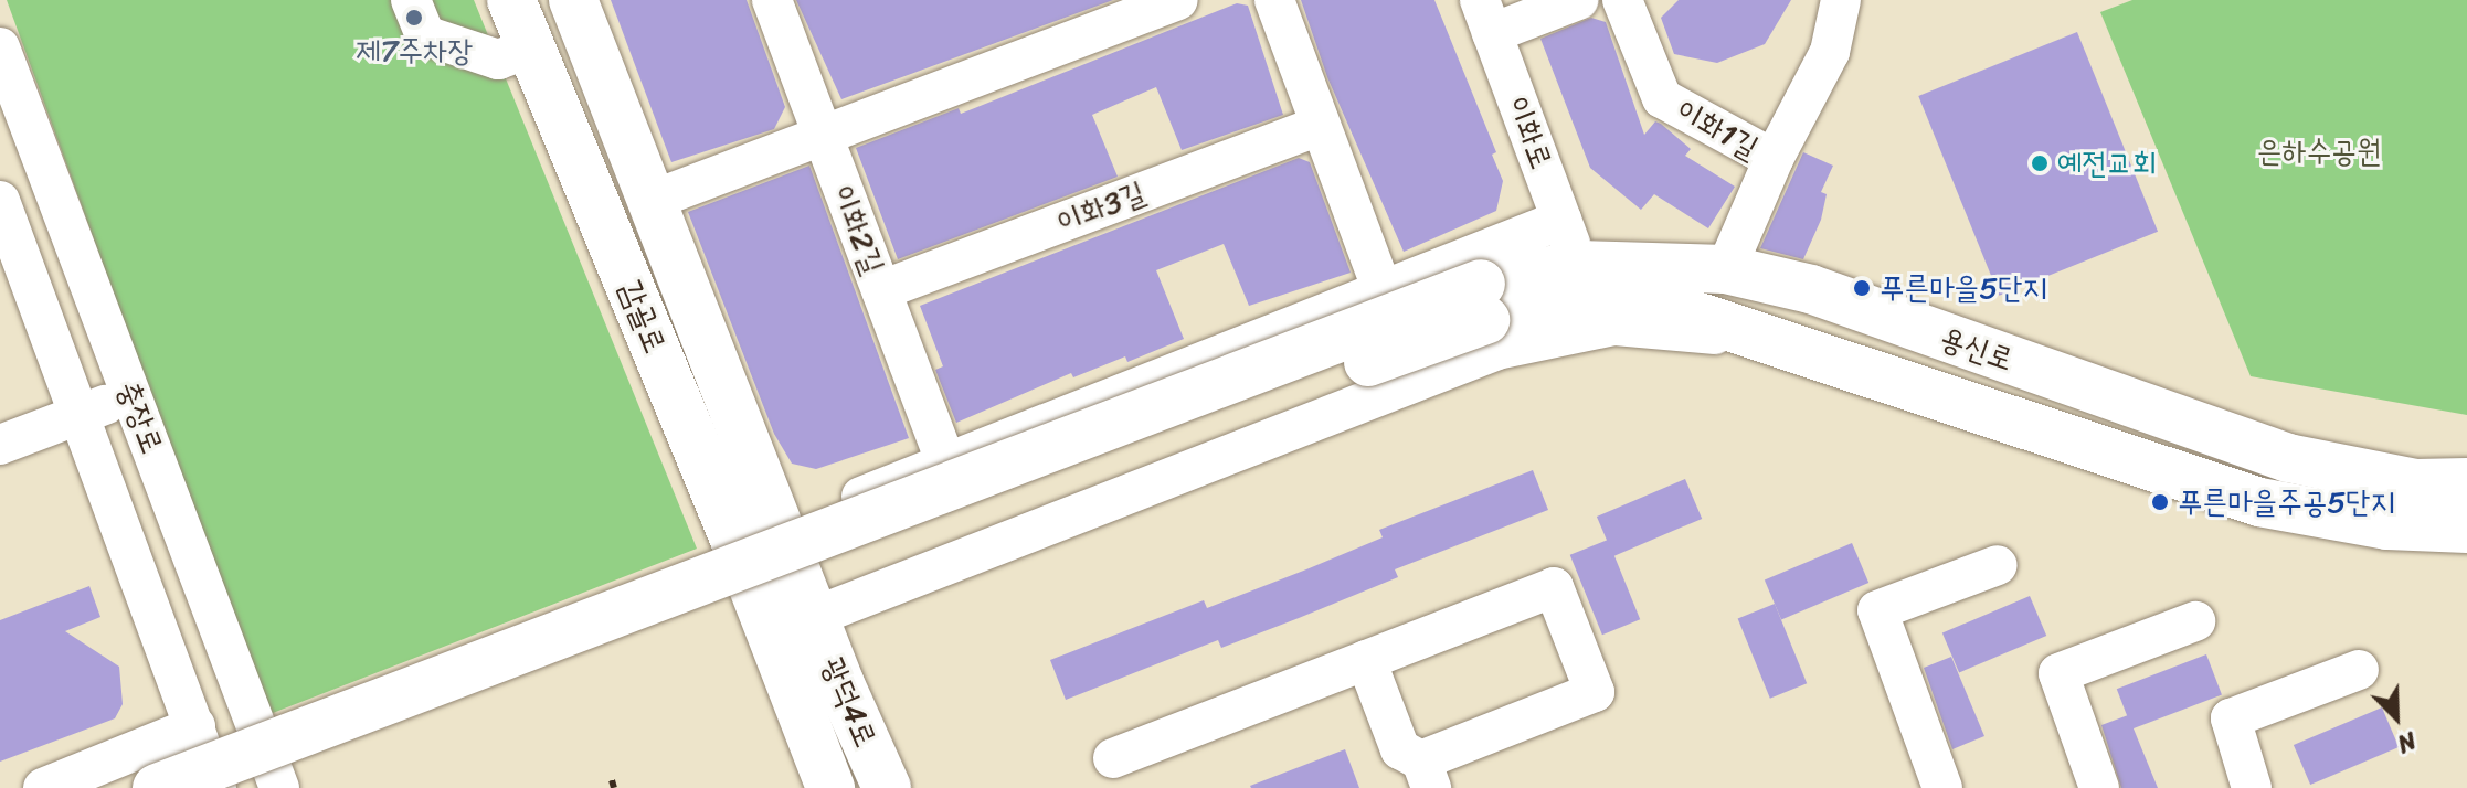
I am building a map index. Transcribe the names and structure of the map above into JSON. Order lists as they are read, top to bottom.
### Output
{
  "streets": {
    "main road": ["감골로", "용신로", "광덕4로"],
    "street": [
      "이화1길",
      "이화로",
      "이화3길",
      "이화2길",
      "충장로"
    ]
  },
  "crossings": [
    ["이화1길", "용신로"],
    ["이화로", "용신로"],
    ["이화3길", "이화2길"],
    ["감골로", "광덕4로"]
  ],
  "parks": ["은하수공원"],
  "places": [
    "제7주차장",
    "예전교회",
    "푸른마을5단지",
    "푸른마을주공5단지"
  ],
  "north": "bottom right"
}
